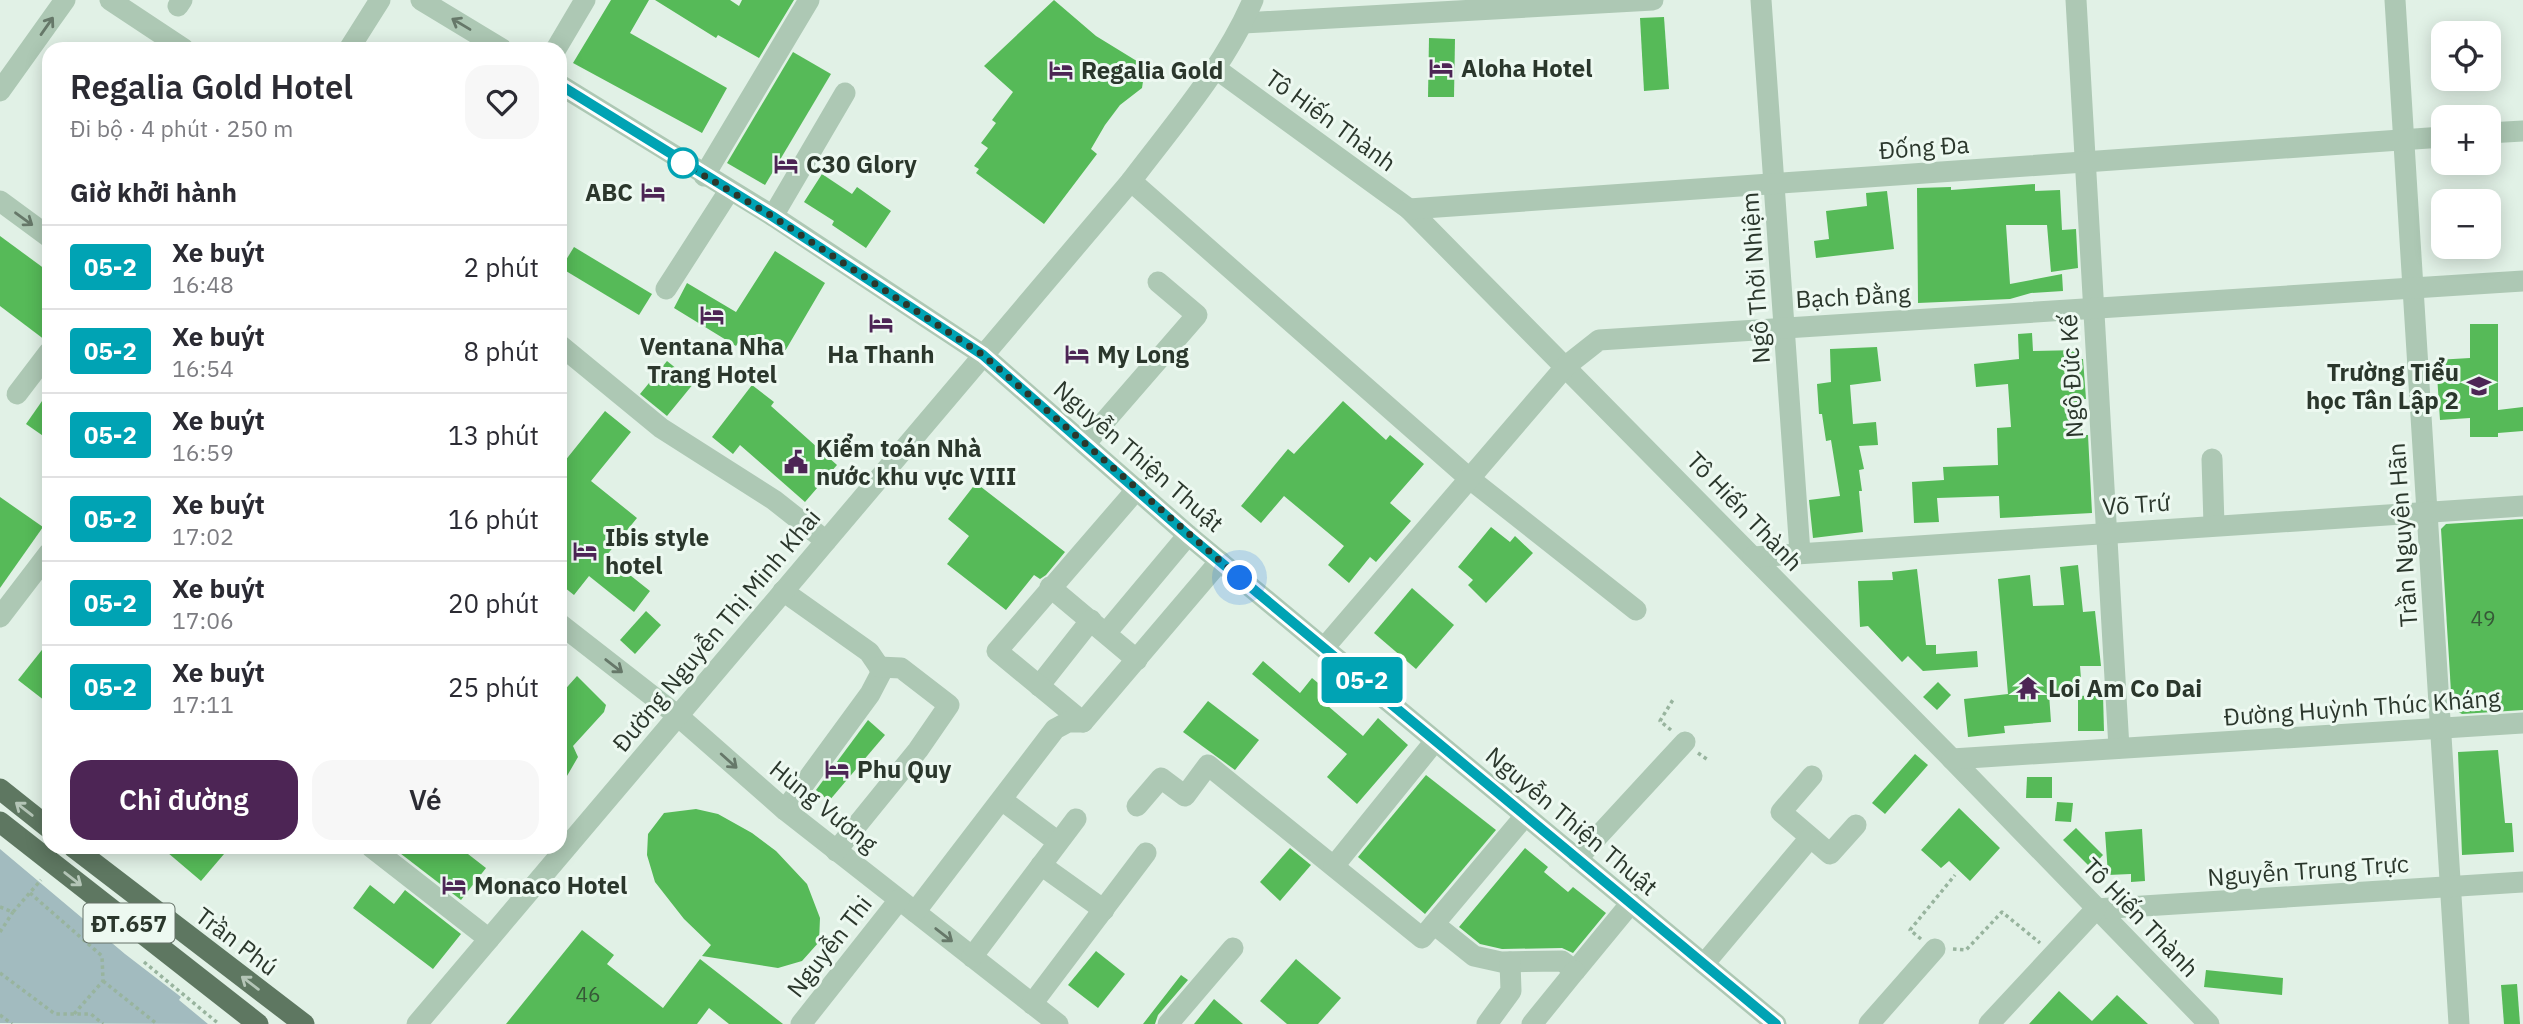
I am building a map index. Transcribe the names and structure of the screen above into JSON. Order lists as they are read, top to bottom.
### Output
{
  "streets": {
    "main road": ["ĐT.657", "Trần Phú"],
    "street": [
      "Tô Hiến Thành",
      "Đống Đa",
      "Ngô Thời Nhiệm",
      "Bạch Đằng",
      "Ngô Đức Kế",
      "Nguyễn Thiện Thuật",
      "Võ Trứ",
      "Trần Nguyên Hãn",
      "Đường Nguyễn Thị Minh Khai",
      "Đường Huỳnh Thúc Kháng",
      "Hùng Vương",
      "Nguyễn Trung Trực",
      "Nguyễn Thi"
    ]
  },
  "crossings": [
    ["Tô Hiến Thành", "Đống Đa"],
    ["Tô Hiến Thành", "Bạch Đằng"],
    ["Tô Hiến Thành", "Võ Trứ"],
    ["Tô Hiến Thành", "Đường Nguyễn Thị Minh Khai"],
    ["Tô Hiến Thành", "Đường Huỳnh Thúc Kháng"],
    ["Tô Hiến Thành", "Nguyễn Trung Trực"],
    ["Đống Đa", "Ngô Thời Nhiệm"],
    ["Đống Đa", "Ngô Đức Kế"],
    ["Đống Đa", "Trần Nguyên Hãn"],
    ["Ngô Thời Nhiệm", "Bạch Đằng"],
    ["Ngô Thời Nhiệm", "Võ Trứ"],
    ["Bạch Đằng", "Ngô Đức Kế"],
    ["Bạch Đằng", "Nguyễn Thiện Thuật"],
    ["Bạch Đằng", "Trần Nguyên Hãn"],
    ["Ngô Đức Kế", "Võ Trứ"],
    ["Ngô Đức Kế", "Đường Huỳnh Thúc Kháng"],
    ["Nguyễn Thiện Thuật", "Đường Nguyễn Thị Minh Khai"],
    ["Võ Trứ", "Trần Nguyên Hãn"],
    ["Trần Nguyên Hãn", "Đường Huỳnh Thúc Kháng"],
    ["Trần Nguyên Hãn", "Nguyễn Trung Trực"],
    ["Đường Nguyễn Thị Minh Khai", "Hùng Vương"],
    ["Hùng Vương", "Nguyễn Thi"]
  ],
  "places": {
    "hotel": [
      "Aloha Hotel",
      "Regalia Gold",
      "C30 Glory",
      "ABC",
      "Ventana Nha Trang Hotel",
      "Ha Thanh",
      "My Long",
      "Ibis style hotel",
      "Phu Quy",
      "Monaco Hotel"
    ],
    "school or university": ["Trường Tiểu học Tân Lập 2"],
    "public building": ["Kiểm toán Nhà nước khu vực VIII"],
    "temple": ["Loi Am Co Dai"]
  },
  "lines": ["bus line 05-2"],
  "house_numbers": ["49", "46"],
  "page": {
    "on_map": "05-2",
    "map_buttons": ["+", "−"],
    "heading": [
      ["Regalia Gold Hotel", "Đi bộ · 4 phút · 250 m"],
      "Giờ khởi hành"
    ],
    "list": [
      {
        "mark": "05-2",
        "name": "Xe buýt",
        "note": "16:48",
        "value": "2 phút"
      },
      {
        "mark": "05-2",
        "name": "Xe buýt",
        "note": "16:54",
        "value": "8 phút"
      },
      {
        "mark": "05-2",
        "name": "Xe buýt",
        "note": "16:59",
        "value": "13 phút"
      },
      {
        "mark": "05-2",
        "name": "Xe buýt",
        "note": "17:02",
        "value": "16 phút"
      },
      {
        "mark": "05-2",
        "name": "Xe buýt",
        "note": "17:06",
        "value": "20 phút"
      },
      {
        "mark": "05-2",
        "name": "Xe buýt",
        "note": "17:11",
        "value": "25 phút"
      }
    ],
    "buttons": ["Chỉ đường", "Vé"]
  }
}
